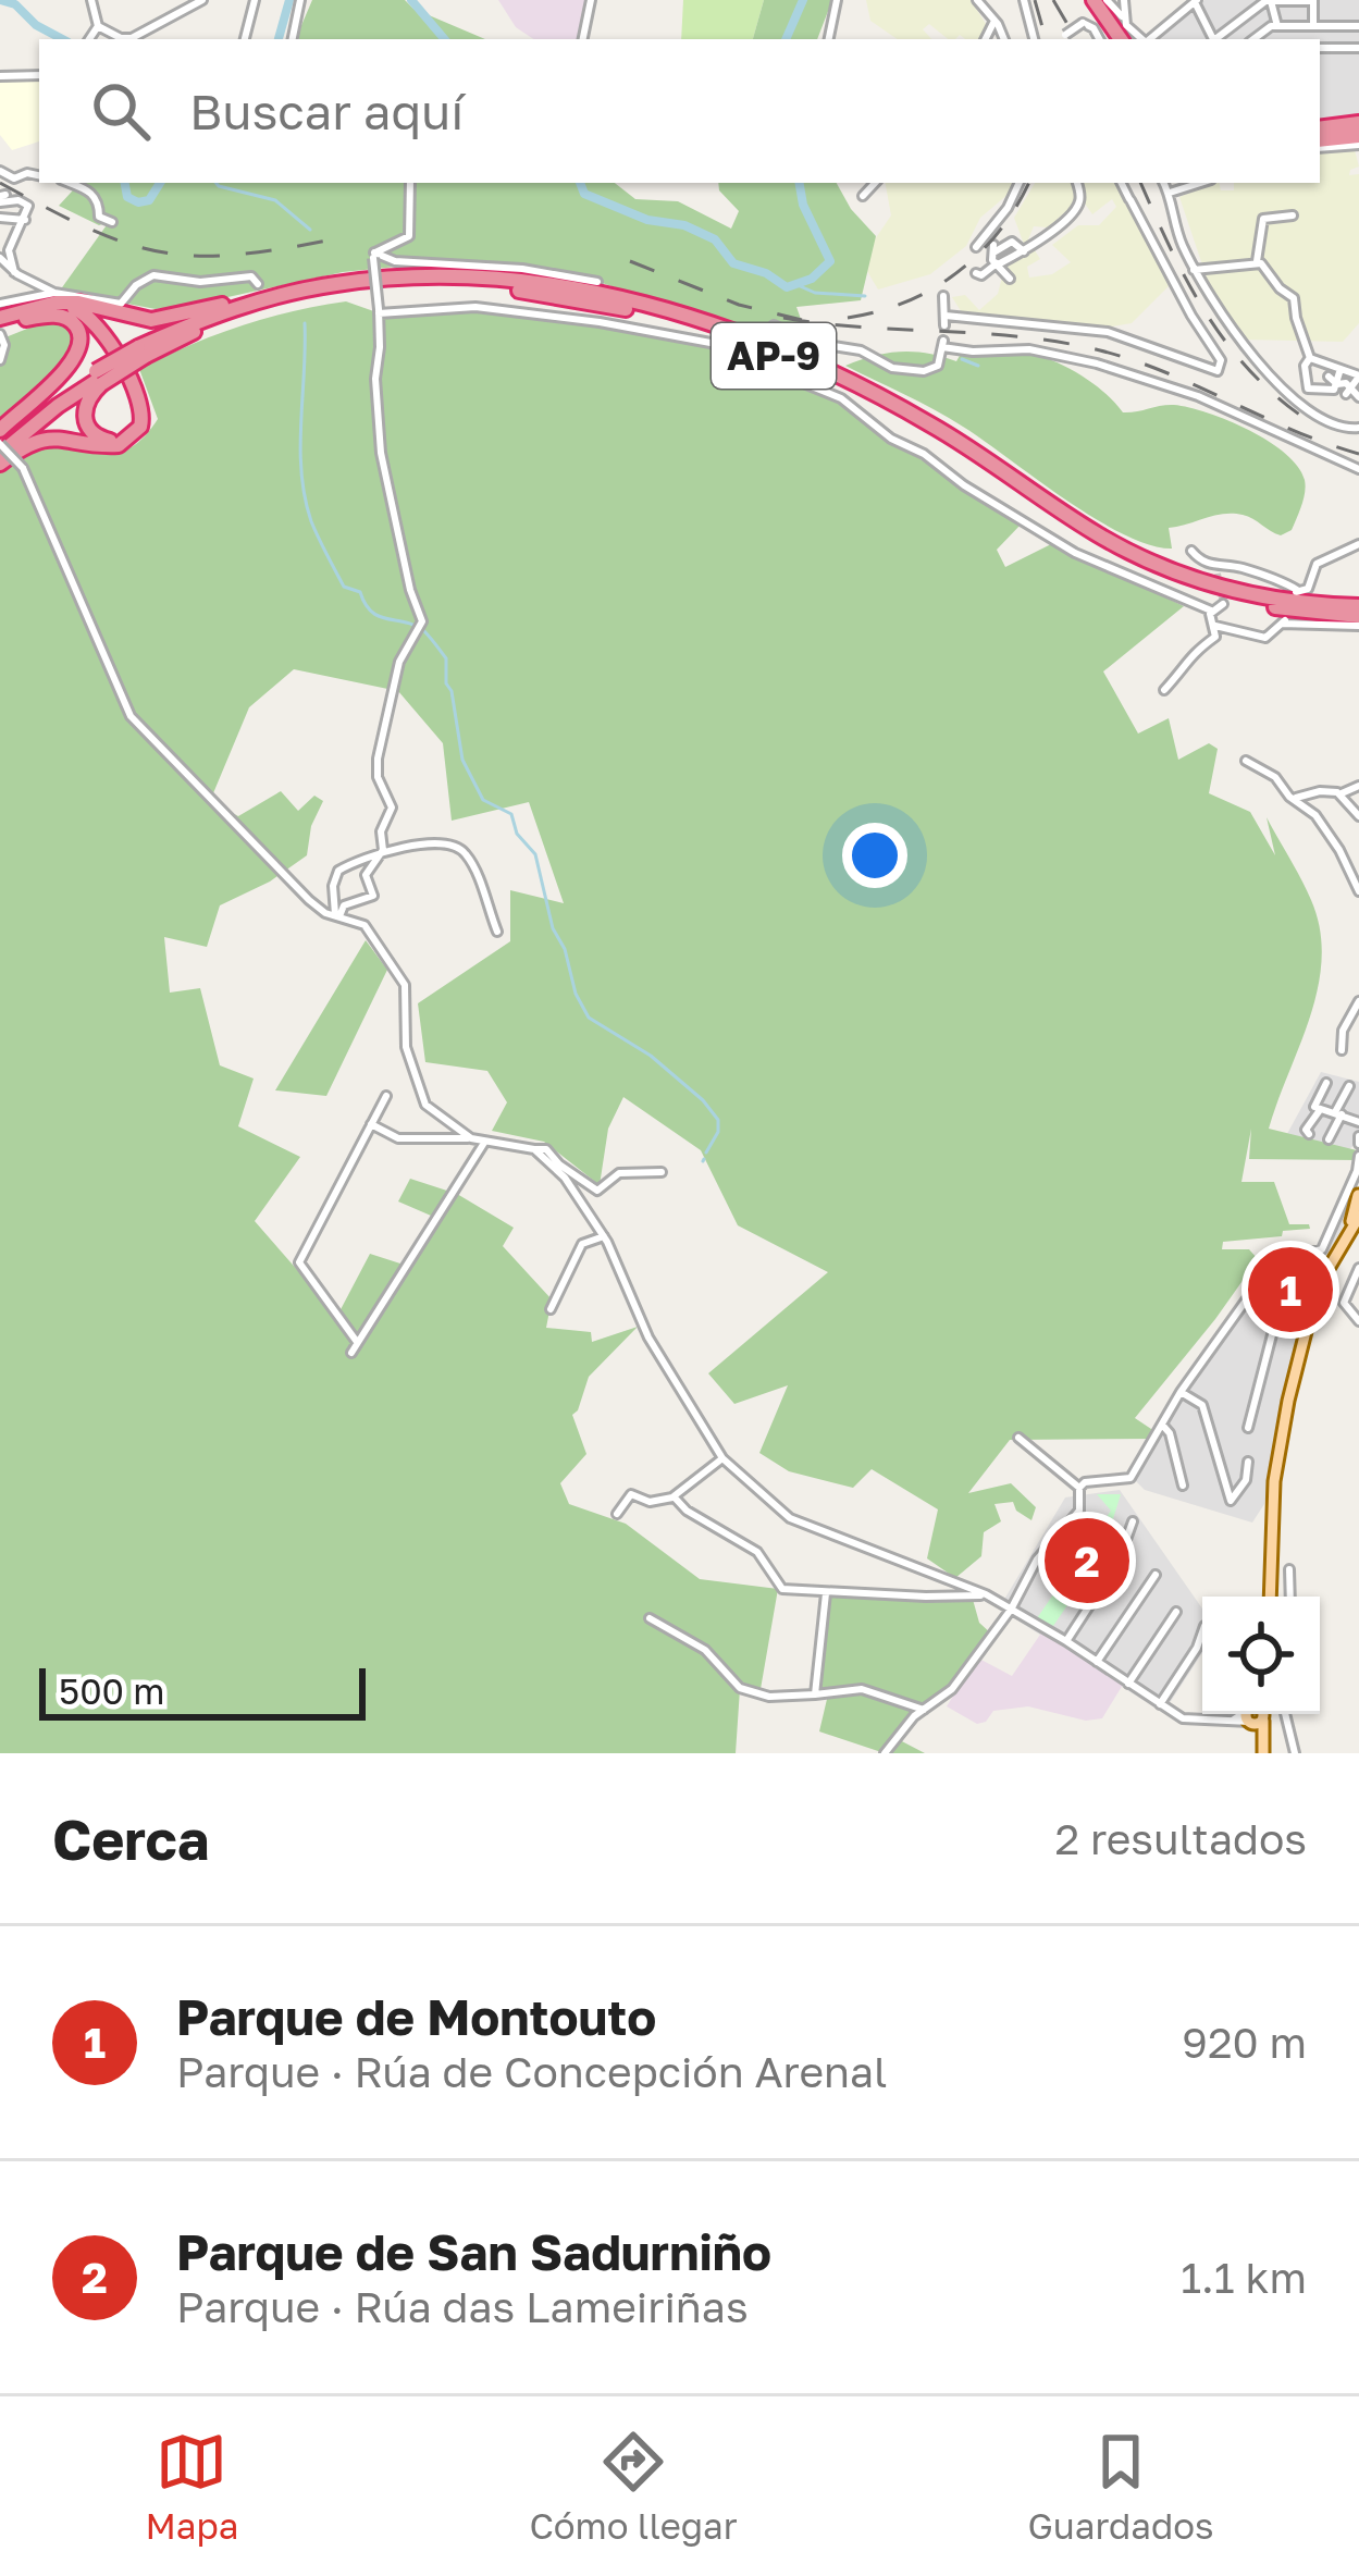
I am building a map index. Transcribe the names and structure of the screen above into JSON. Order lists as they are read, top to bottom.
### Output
{
  "streets": {
    "highway": ["AP-9"]
  },
  "scale_bar": "500 m",
  "page": {
    "search": "Buscar aquí",
    "pins": ["1", "2"],
    "scale": "500 m",
    "heading": ["Cerca", "2 resultados"],
    "list": [
      {
        "mark": "1",
        "name": "Parque de Montouto",
        "note": "Parque · Rúa de Concepción Arenal",
        "value": "920 m"
      },
      {
        "mark": "2",
        "name": "Parque de San Sadurniño",
        "note": "Parque · Rúa das Lameiriñas",
        "value": "1.1 km"
      }
    ],
    "nav": ["Mapa", "Cómo llegar", "Guardados"]
  }
}
